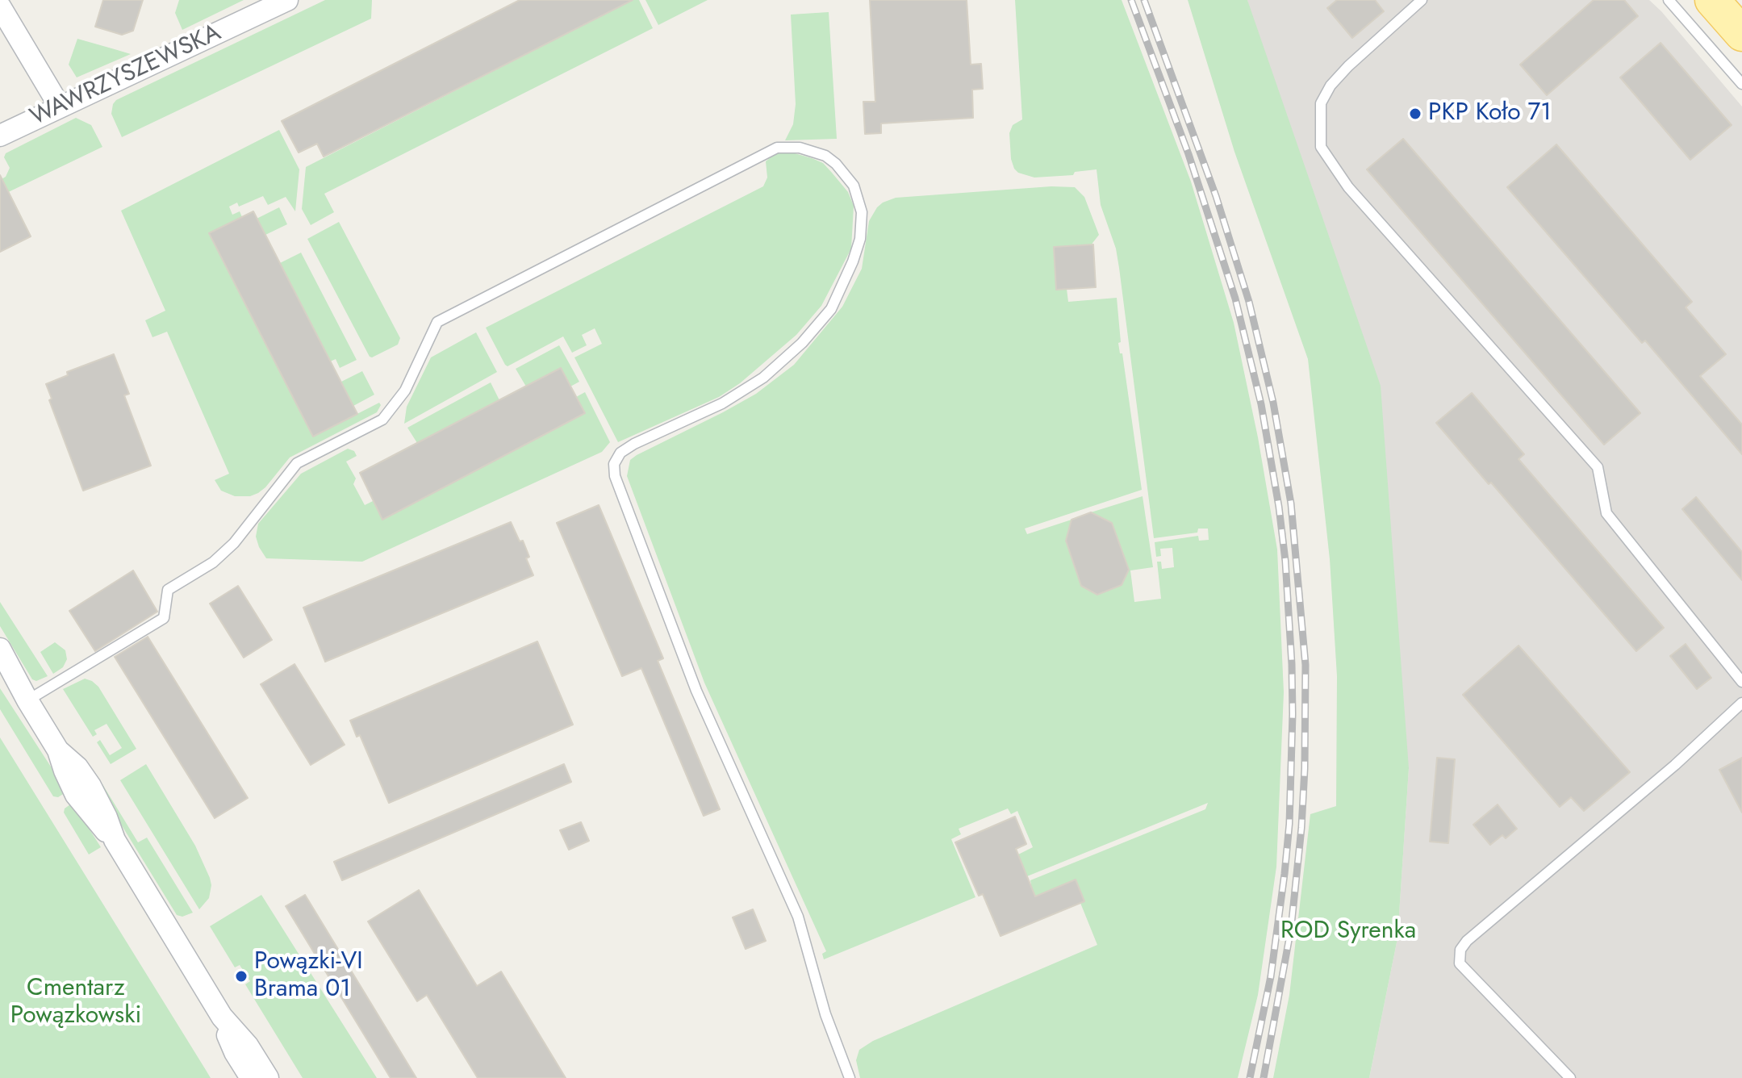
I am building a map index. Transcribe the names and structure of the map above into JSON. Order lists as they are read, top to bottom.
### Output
{
  "streets": {
    "street": ["WAWRZYSZEWSKA"]
  },
  "parks": ["ROD Syrenka", "Cmentarz Powązkowski"],
  "places": ["PKP Koło 71", "Powązki-VI Brama 01"]
}
